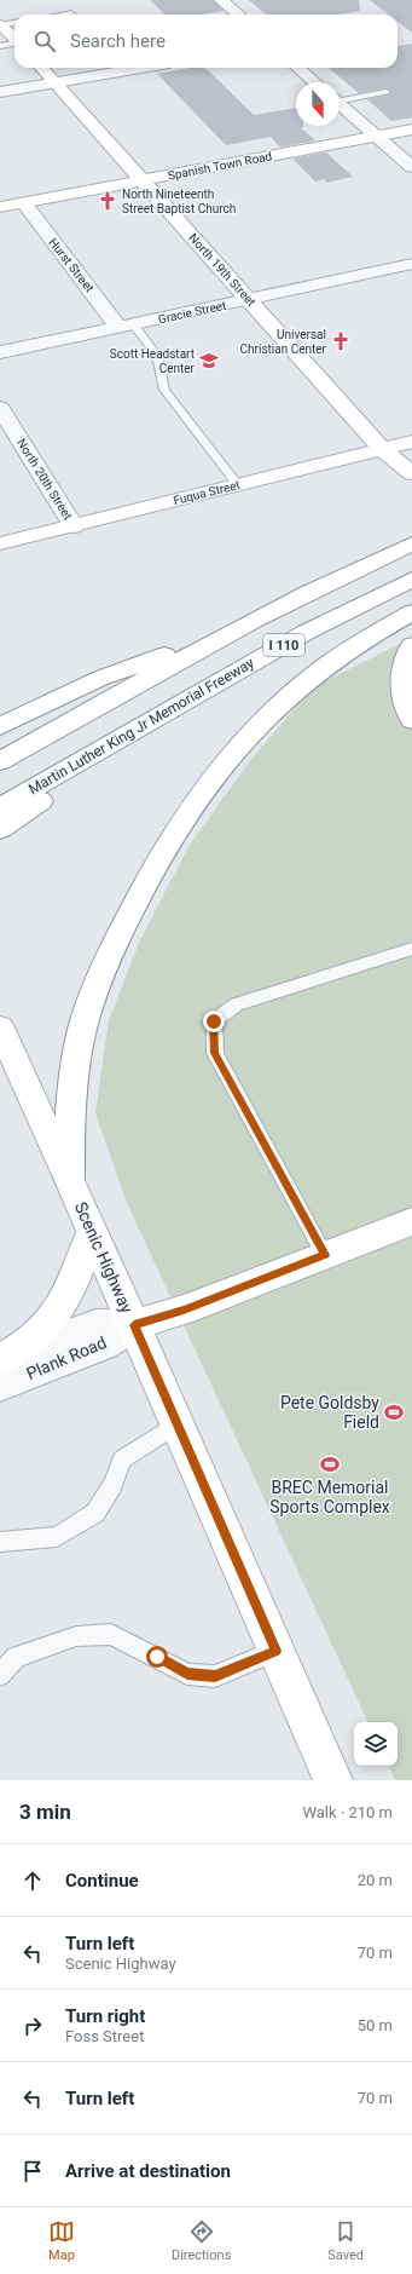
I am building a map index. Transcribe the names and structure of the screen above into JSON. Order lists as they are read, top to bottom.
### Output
{
  "streets": {
    "main road": [
      "Spanish Town Road",
      "North 19th Street",
      "Fuqua Street",
      "I 110",
      "Martin Luther King Jr Memorial Freeway",
      "Scenic Highway"
    ],
    "street": [
      "Hurst Street",
      "Gracie Street",
      "North 20th Street",
      "Plank Road"
    ]
  },
  "crossings": [
    ["Spanish Town Road", "Hurst Street"],
    ["Spanish Town Road", "North 19th Street"],
    ["Hurst Street", "Gracie Street"],
    ["North 19th Street", "Gracie Street"],
    ["North 19th Street", "Fuqua Street"],
    ["North 20th Street", "Fuqua Street"],
    ["Scenic Highway", "Plank Road"]
  ],
  "places": {
    "church": ["North Nineteenth Street Baptist Church", "Universal Christian Center"],
    "school or university": ["Scott Headstart Center"],
    "sports": ["Pete Goldsby Field", "BREC Memorial Sports Complex"]
  },
  "north": "bottom",
  "page": {
    "search": "Search here",
    "heading": ["3 min", "Walk · 210 m"],
    "list": [
      ["Continue", "20 m"],
      ["Turn left", "Scenic Highway", "70 m"],
      ["Turn right", "Foss Street", "50 m"],
      ["Turn left", "70 m"],
      "Arrive at destination"
    ],
    "nav": ["Map", "Directions", "Saved"]
  }
}
